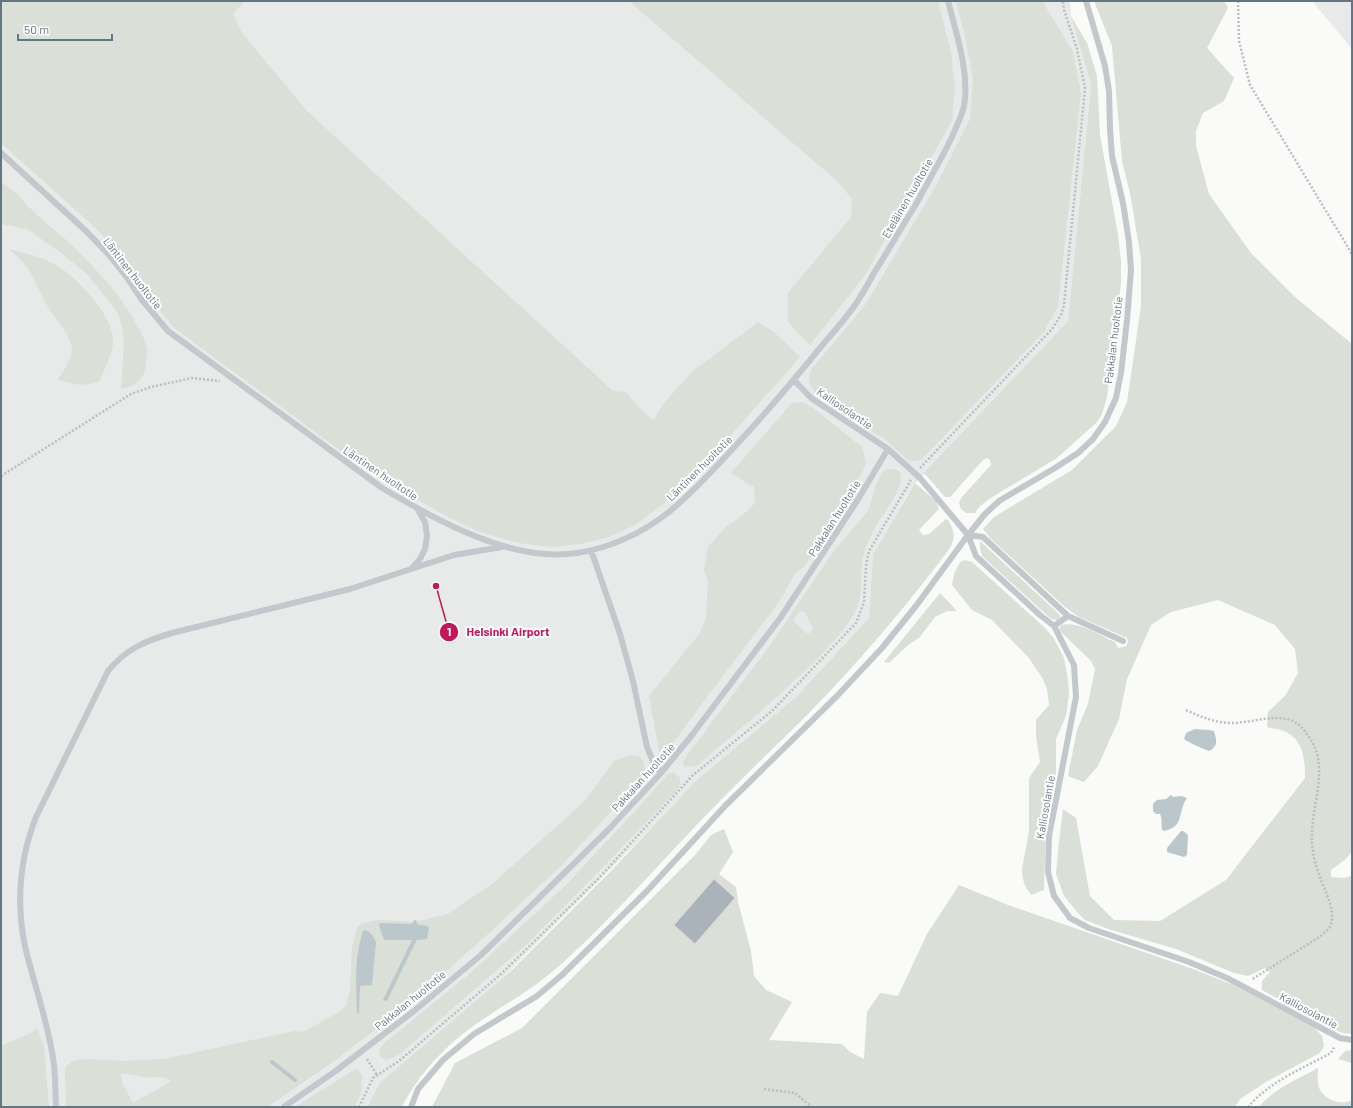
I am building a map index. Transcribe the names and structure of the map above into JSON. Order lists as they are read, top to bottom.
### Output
{
  "streets": {
    "lane": [
      "Eteläinen huoltotie",
      "Läntinen huoltotie",
      "Pakkalan huoltotie",
      "Kalliosolantie"
    ]
  },
  "crossings": [
    ["Eteläinen huoltotie", "Läntinen huoltotie"],
    ["Eteläinen huoltotie", "Kalliosolantie"],
    ["Läntinen huoltotie", "Kalliosolantie"],
    ["Pakkalan huoltotie", "Kalliosolantie"]
  ],
  "places": ["Helsinki Airport"],
  "scale_bar": "50 m"
}
